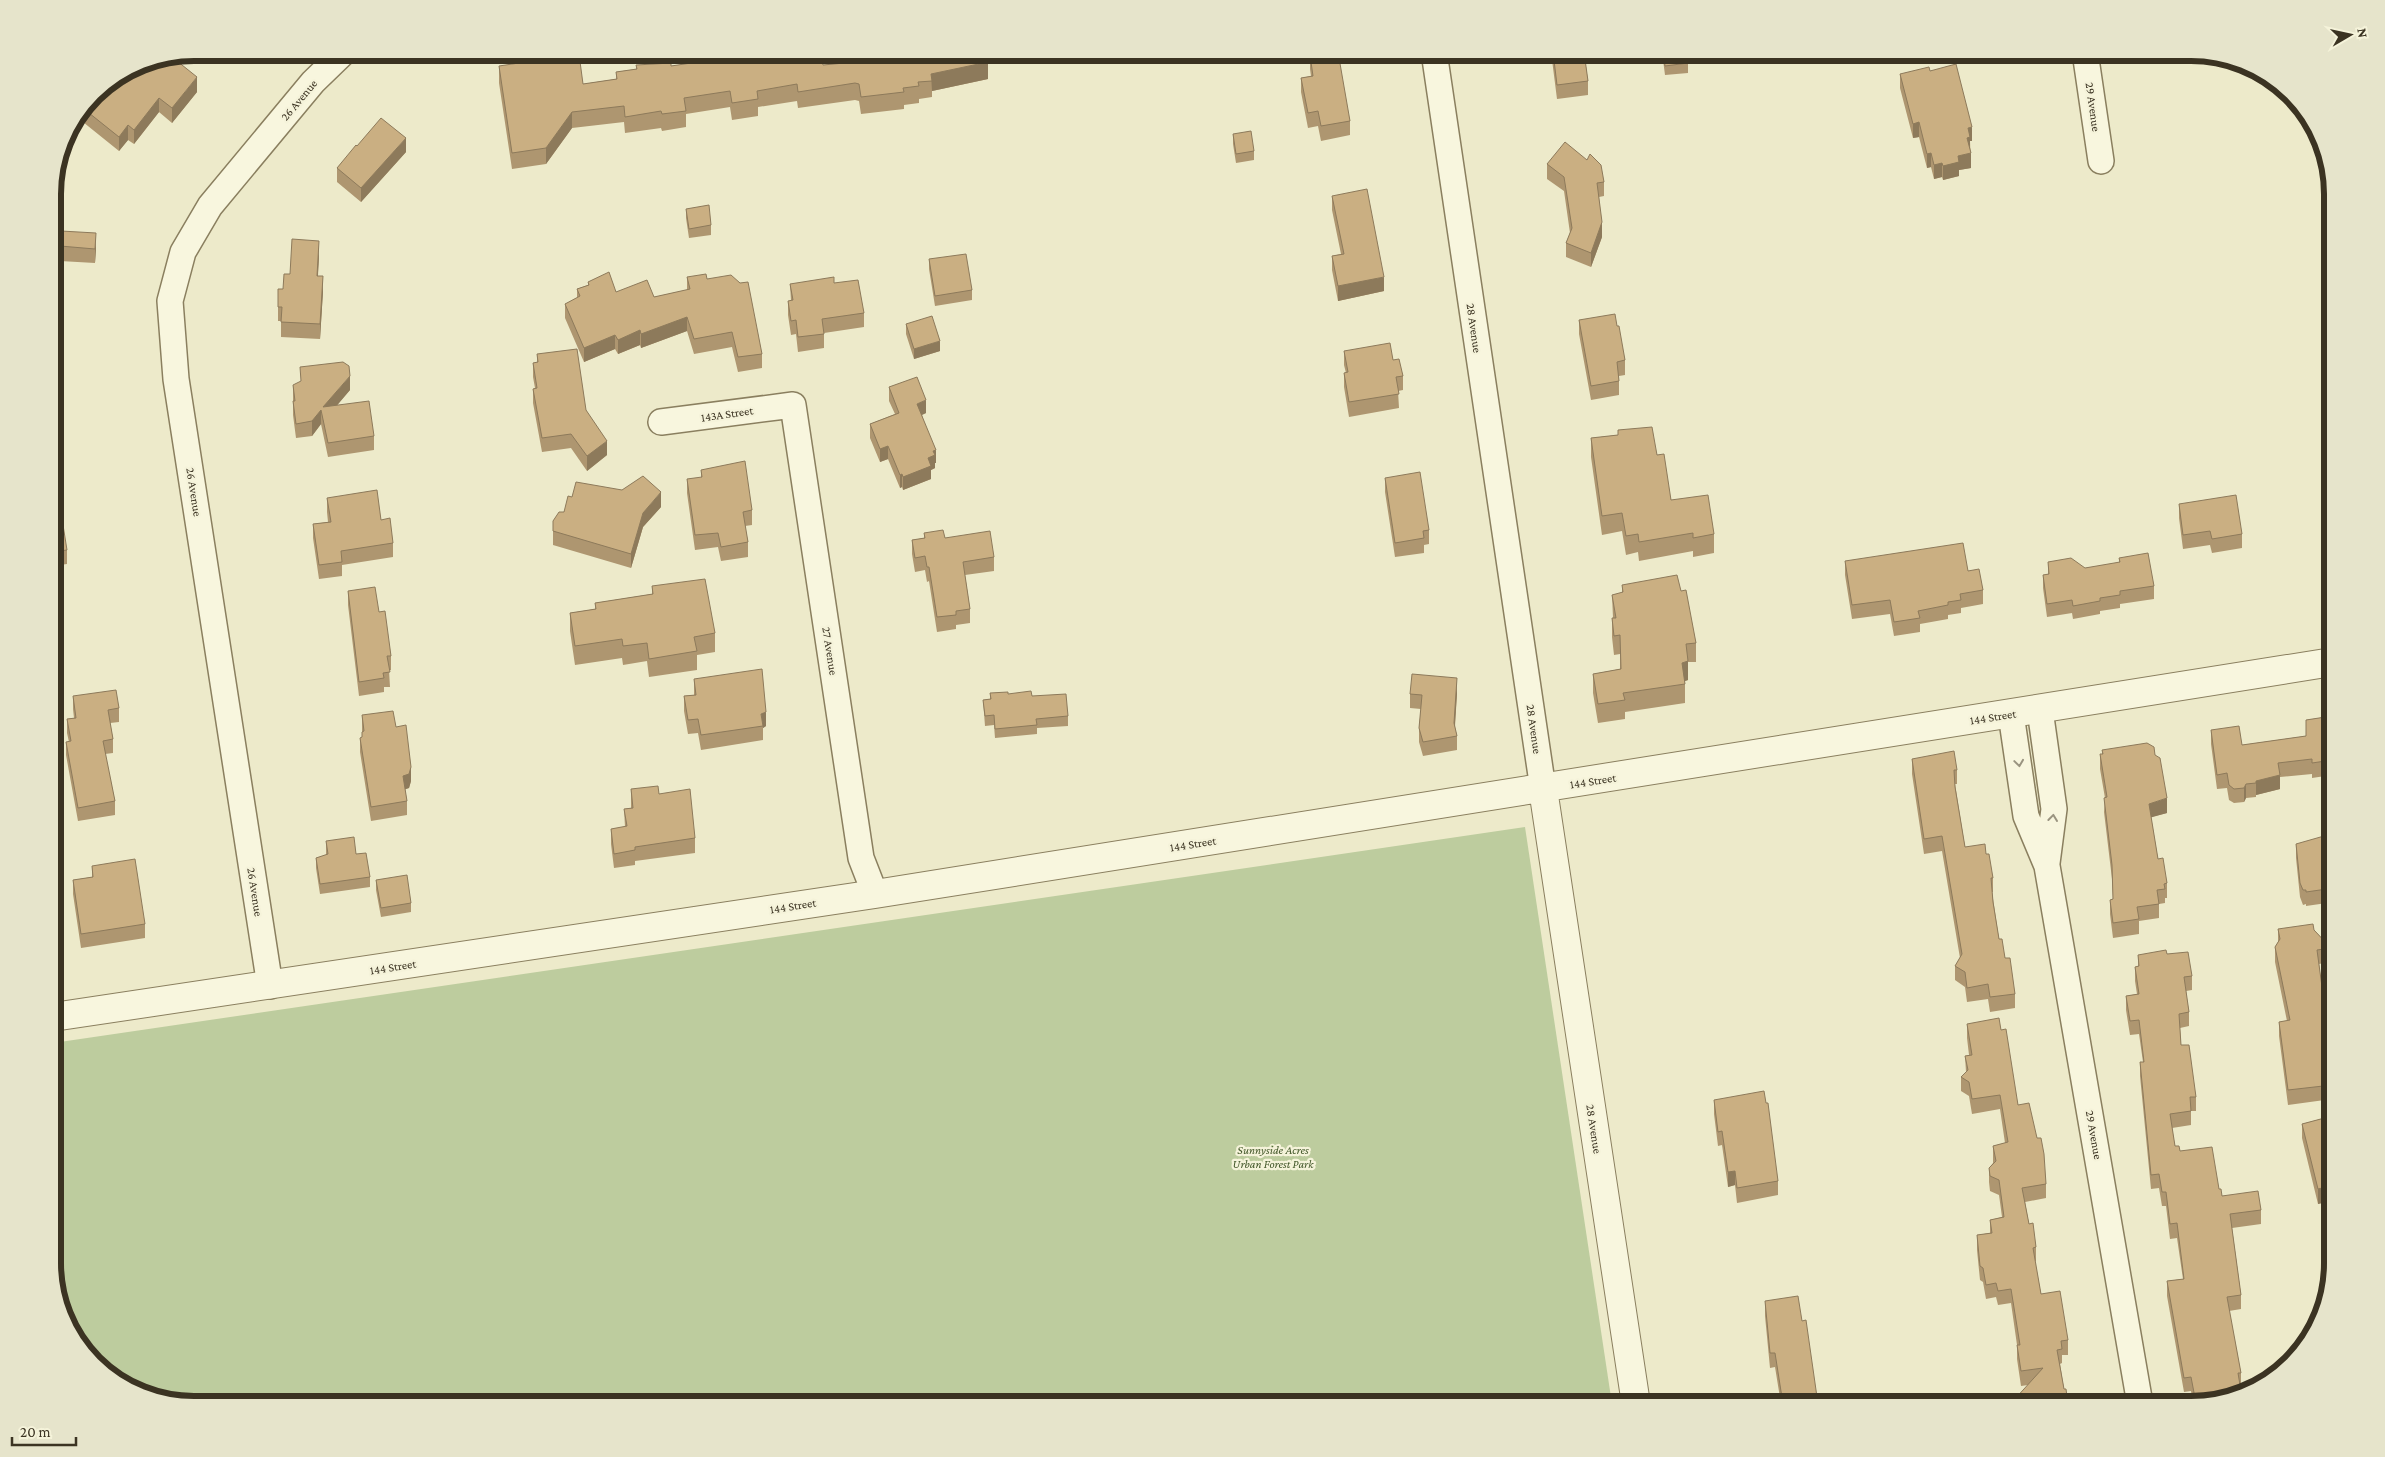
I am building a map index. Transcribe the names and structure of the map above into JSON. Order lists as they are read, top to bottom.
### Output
{
  "streets": {
    "street": [
      "26 Avenue",
      "29 Avenue",
      "28 Avenue",
      "143A Street",
      "27 Avenue",
      "144 Street"
    ]
  },
  "crossings": [
    ["26 Avenue", "144 Street"],
    ["29 Avenue", "144 Street"],
    ["28 Avenue", "144 Street"],
    ["143A Street", "27 Avenue"],
    ["27 Avenue", "144 Street"]
  ],
  "parks": ["Sunnyside Acres Urban Forest Park"],
  "scale_bar": "20 m",
  "north": "right"
}
